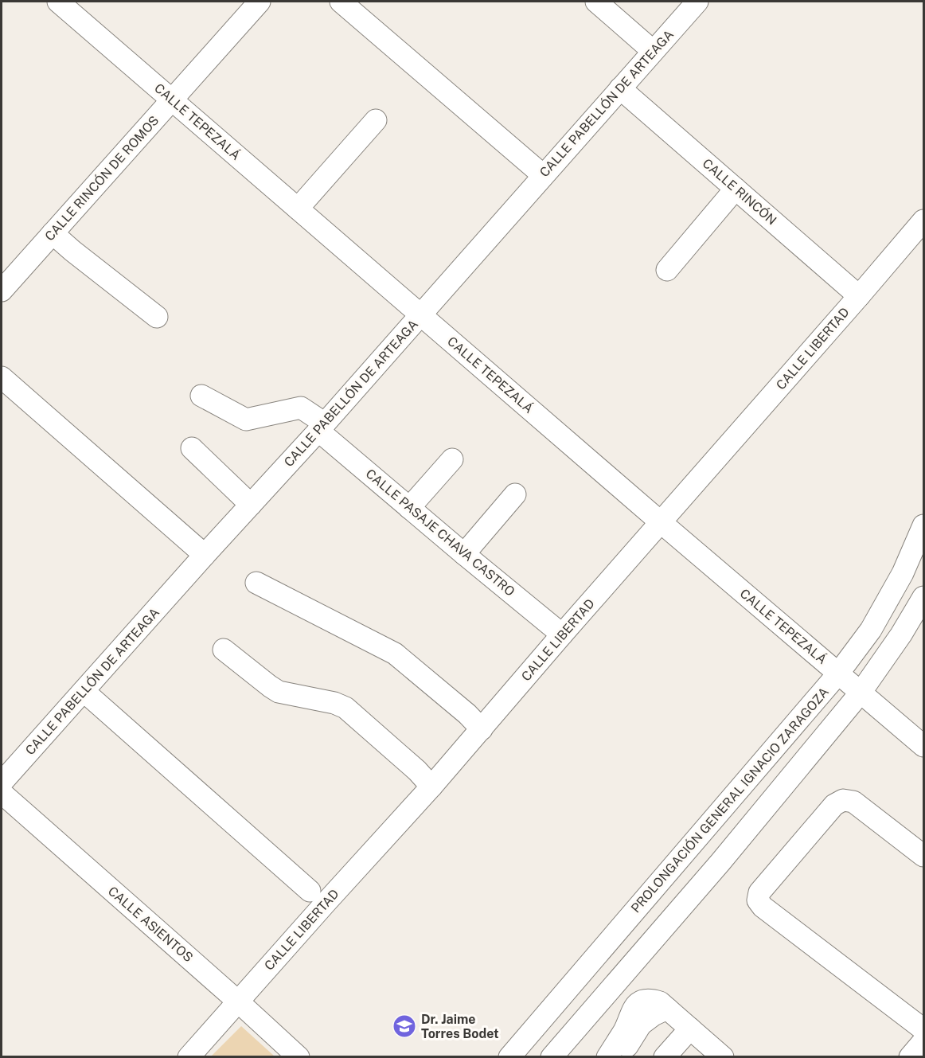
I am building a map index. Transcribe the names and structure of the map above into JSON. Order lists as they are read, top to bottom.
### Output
{
  "streets": {
    "street": [
      "CALLE PABELLÓN DE ARTEAGA",
      "CALLE TEPEZALÁ",
      "CALLE RINCÓN DE ROMOS",
      "CALLE RINCÓN",
      "CALLE LIBERTAD",
      "CALLE PASAJE CHAVA CASTRO",
      "PROLONGACIÓN GENERAL IGNACIO ZARAGOZA",
      "CALLE ASIENTOS"
    ]
  },
  "crossings": [
    ["CALLE PABELLÓN DE ARTEAGA", "CALLE TEPEZALÁ"],
    ["CALLE PABELLÓN DE ARTEAGA", "CALLE RINCÓN"],
    ["CALLE PABELLÓN DE ARTEAGA", "CALLE LIBERTAD"],
    ["CALLE PABELLÓN DE ARTEAGA", "CALLE PASAJE CHAVA CASTRO"],
    ["CALLE TEPEZALÁ", "CALLE RINCÓN DE ROMOS"],
    ["CALLE TEPEZALÁ", "CALLE LIBERTAD"],
    ["CALLE TEPEZALÁ", "PROLONGACIÓN GENERAL IGNACIO ZARAGOZA"],
    ["CALLE RINCÓN", "CALLE LIBERTAD"],
    ["CALLE LIBERTAD", "CALLE PASAJE CHAVA CASTRO"],
    ["CALLE LIBERTAD", "CALLE ASIENTOS"]
  ],
  "places": {
    "school or university": ["Dr. Jaime Torres Bodet"]
  }
}
